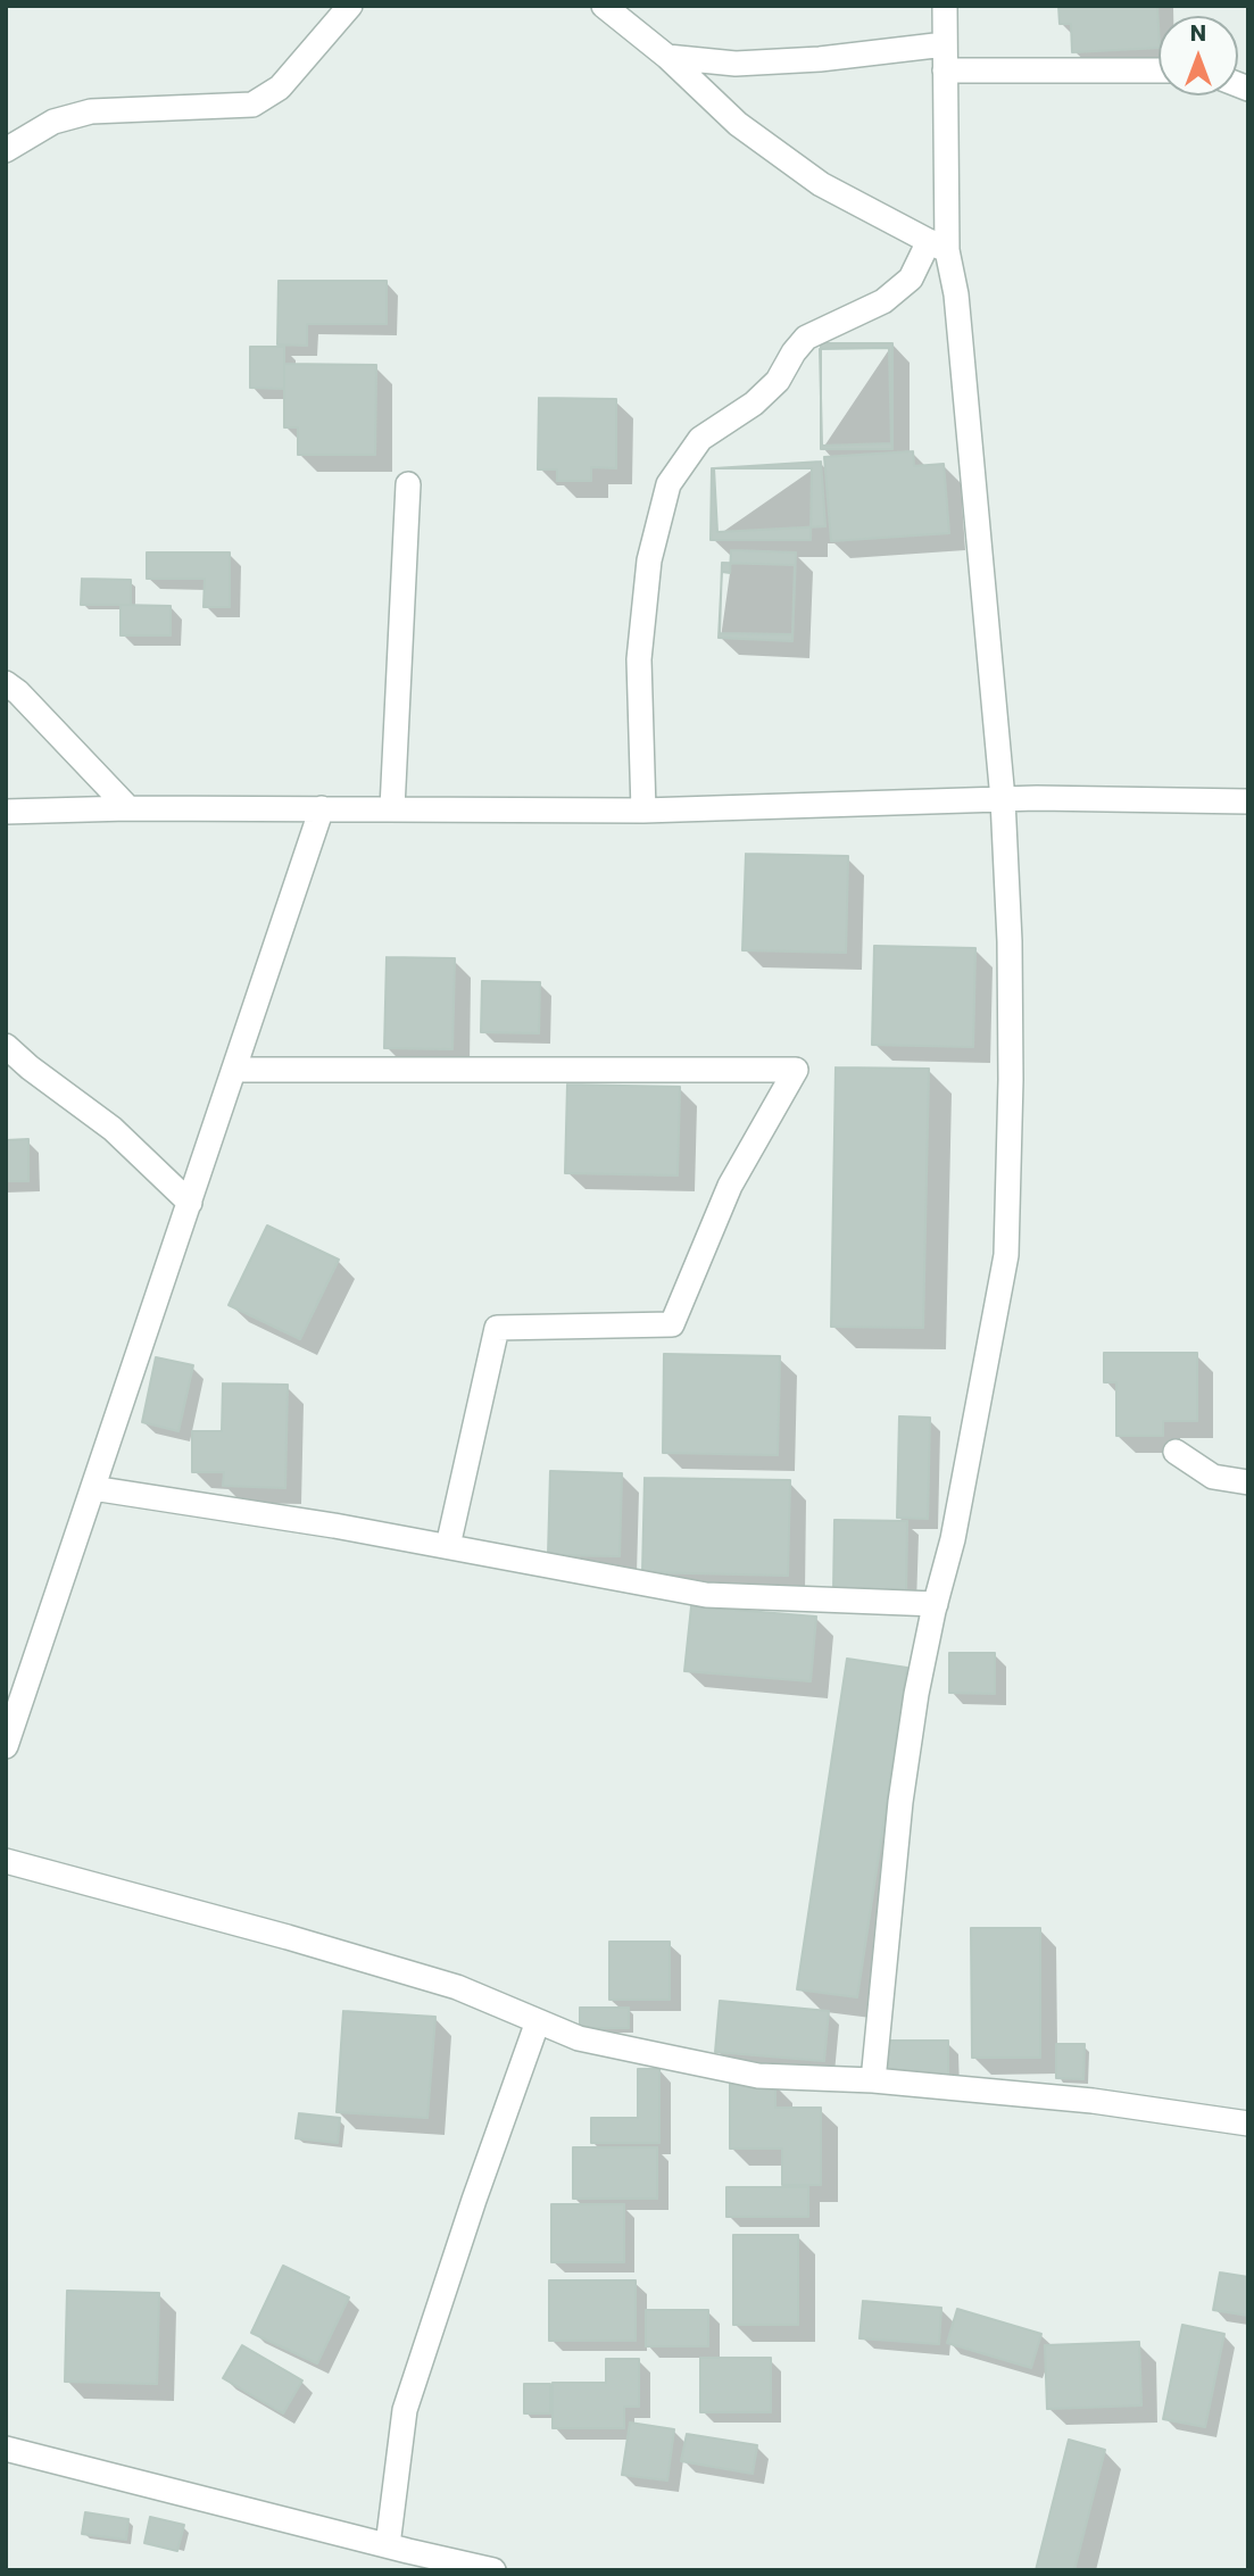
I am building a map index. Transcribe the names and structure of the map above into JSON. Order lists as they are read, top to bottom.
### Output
{
  "north": "top"
}
